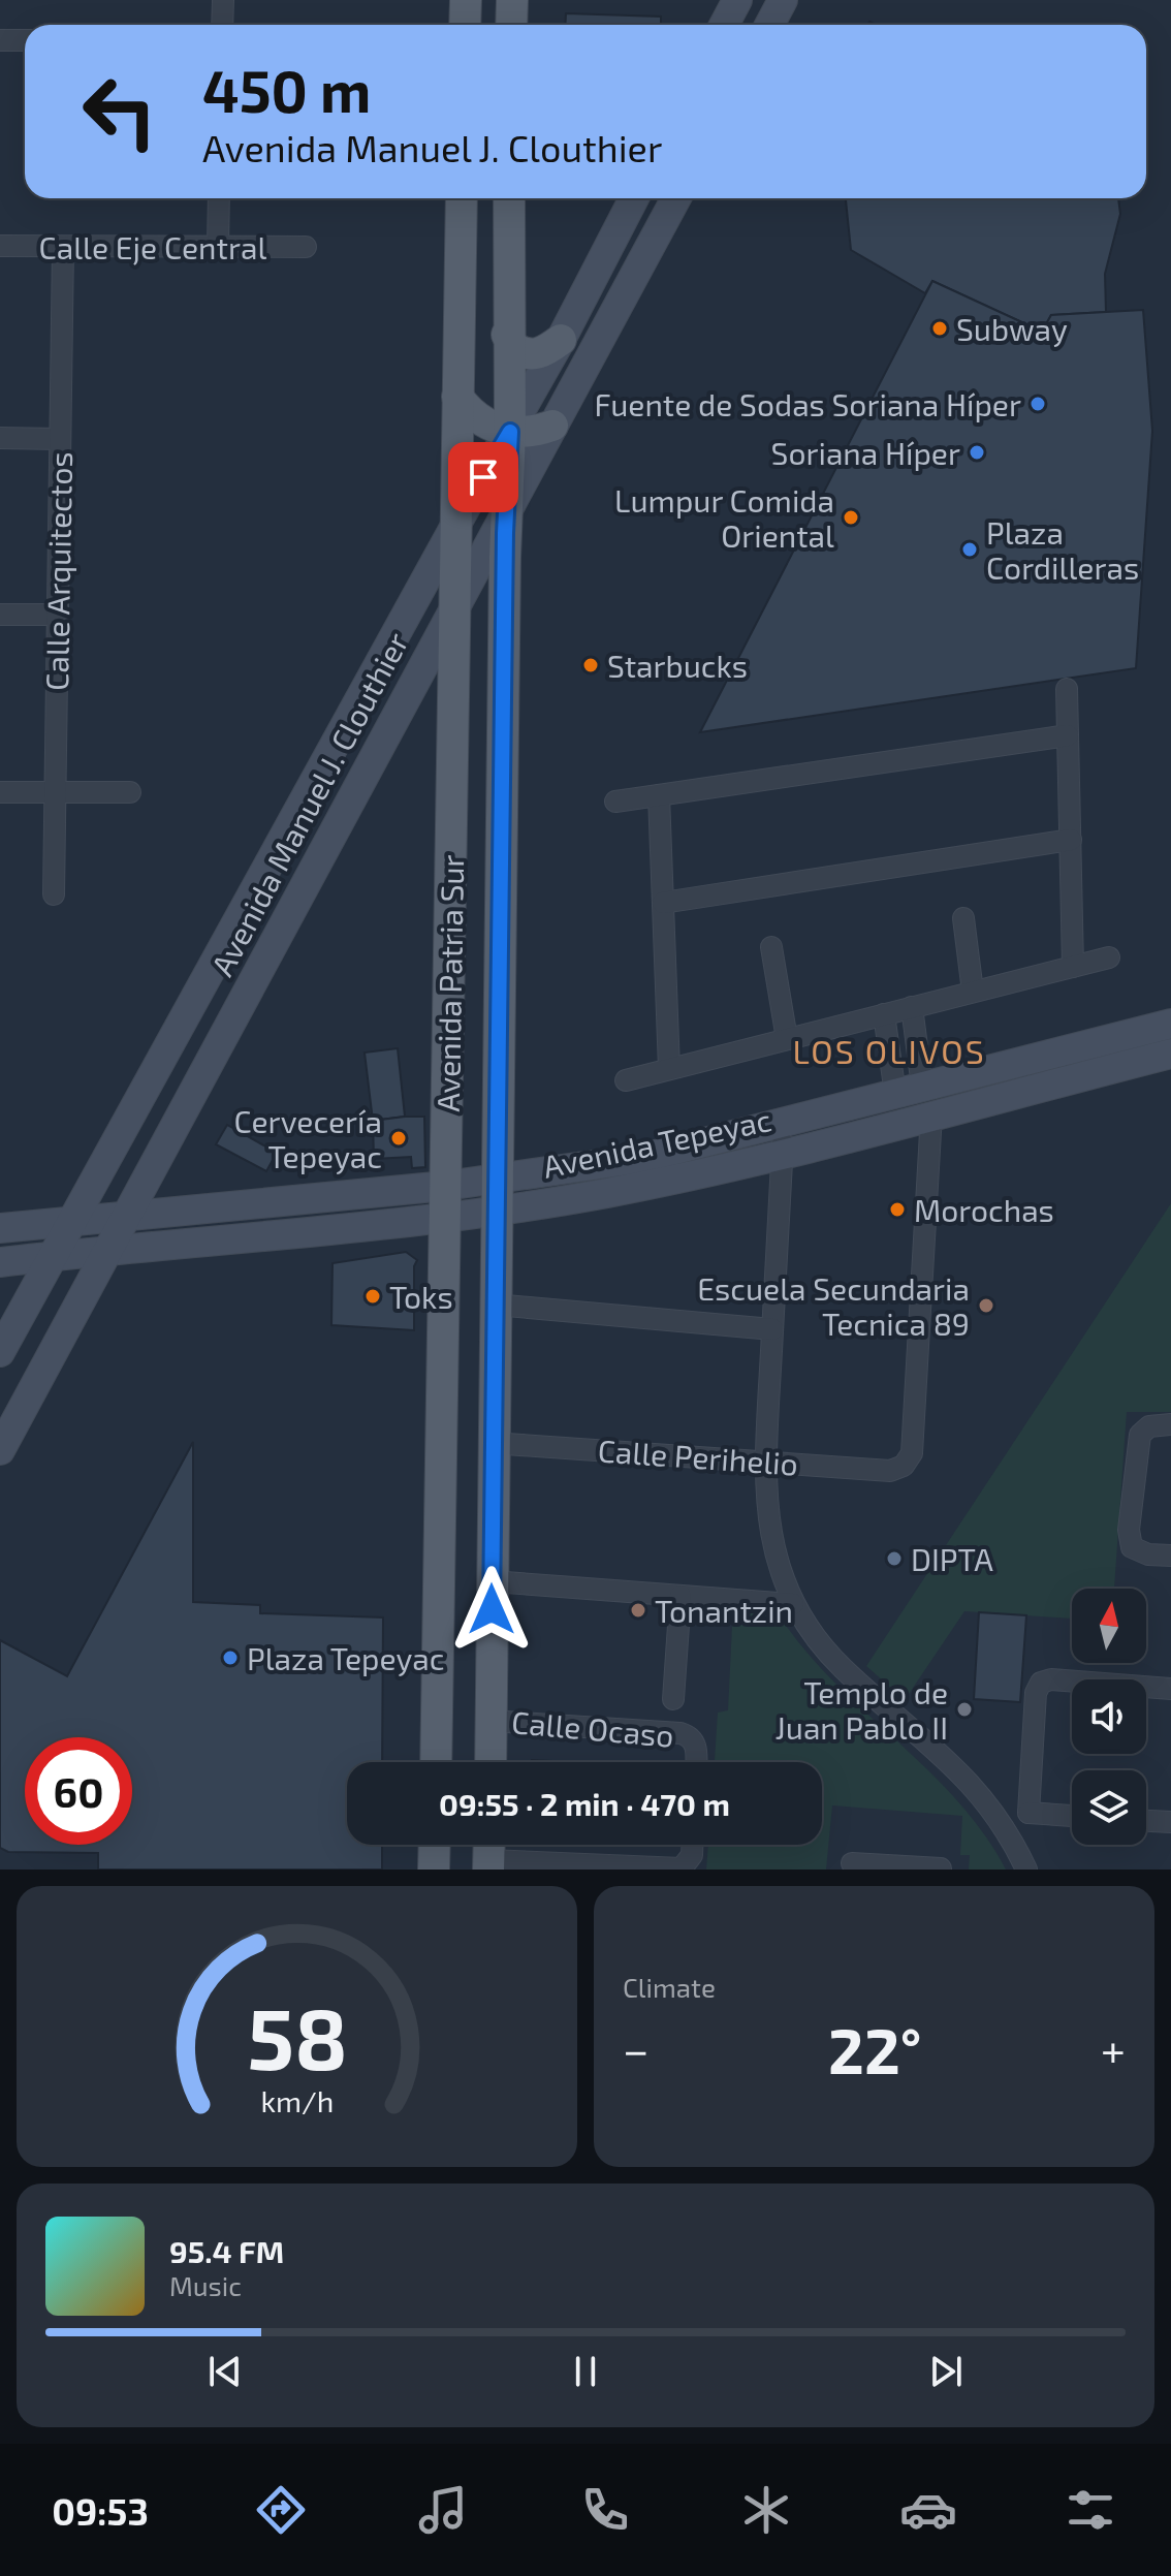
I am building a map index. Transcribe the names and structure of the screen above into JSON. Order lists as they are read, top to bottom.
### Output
{
  "streets": {
    "main road": ["Avenida Manuel J. Clouthier", "Avenida Patria Sur", "Avenida Tepeyac"],
    "street": [
      "Calle Eje Central",
      "Calle Arquitectos",
      "Calle Perihelio",
      "Calle Ocaso"
    ]
  },
  "crossings": [
    ["Calle Eje Central", "Calle Arquitectos"],
    ["Avenida Manuel J. Clouthier", "Avenida Patria Sur"],
    ["Avenida Manuel J. Clouthier", "Avenida Tepeyac"],
    ["Avenida Patria Sur", "Avenida Tepeyac"],
    ["Avenida Patria Sur", "Calle Perihelio"],
    ["Avenida Patria Sur", "Calle Ocaso"],
    ["Avenida Tepeyac", "Calle Perihelio"]
  ],
  "districts": ["LOS OLIVOS"],
  "places": [
    "Subway",
    "Fuente de Sodas Soriana Híper",
    "Soriana Híper",
    "Lumpur Comida Oriental",
    "Plaza Cordilleras",
    "Starbucks",
    "Cervecería Tepeyac",
    "Morochas",
    "Toks",
    "Escuela Secundaria Tecnica 89",
    "DIPTA",
    "Tonantzin",
    "Plaza Tepeyac",
    "Templo de Juan Pablo II"
  ],
  "north": "top",
  "page": {
    "turn": ["450 m", "Avenida Manuel J. Clouthier"],
    "limit": "60",
    "trip": "09:55 · 2 min · 470 m",
    "tile": "Climate",
    "heat": ["−", "22°", "+"],
    "song": ["95.4 FM", "Music"],
    "tabs": "09:53",
    "gauge": ["58", "km/h"]
  }
}
